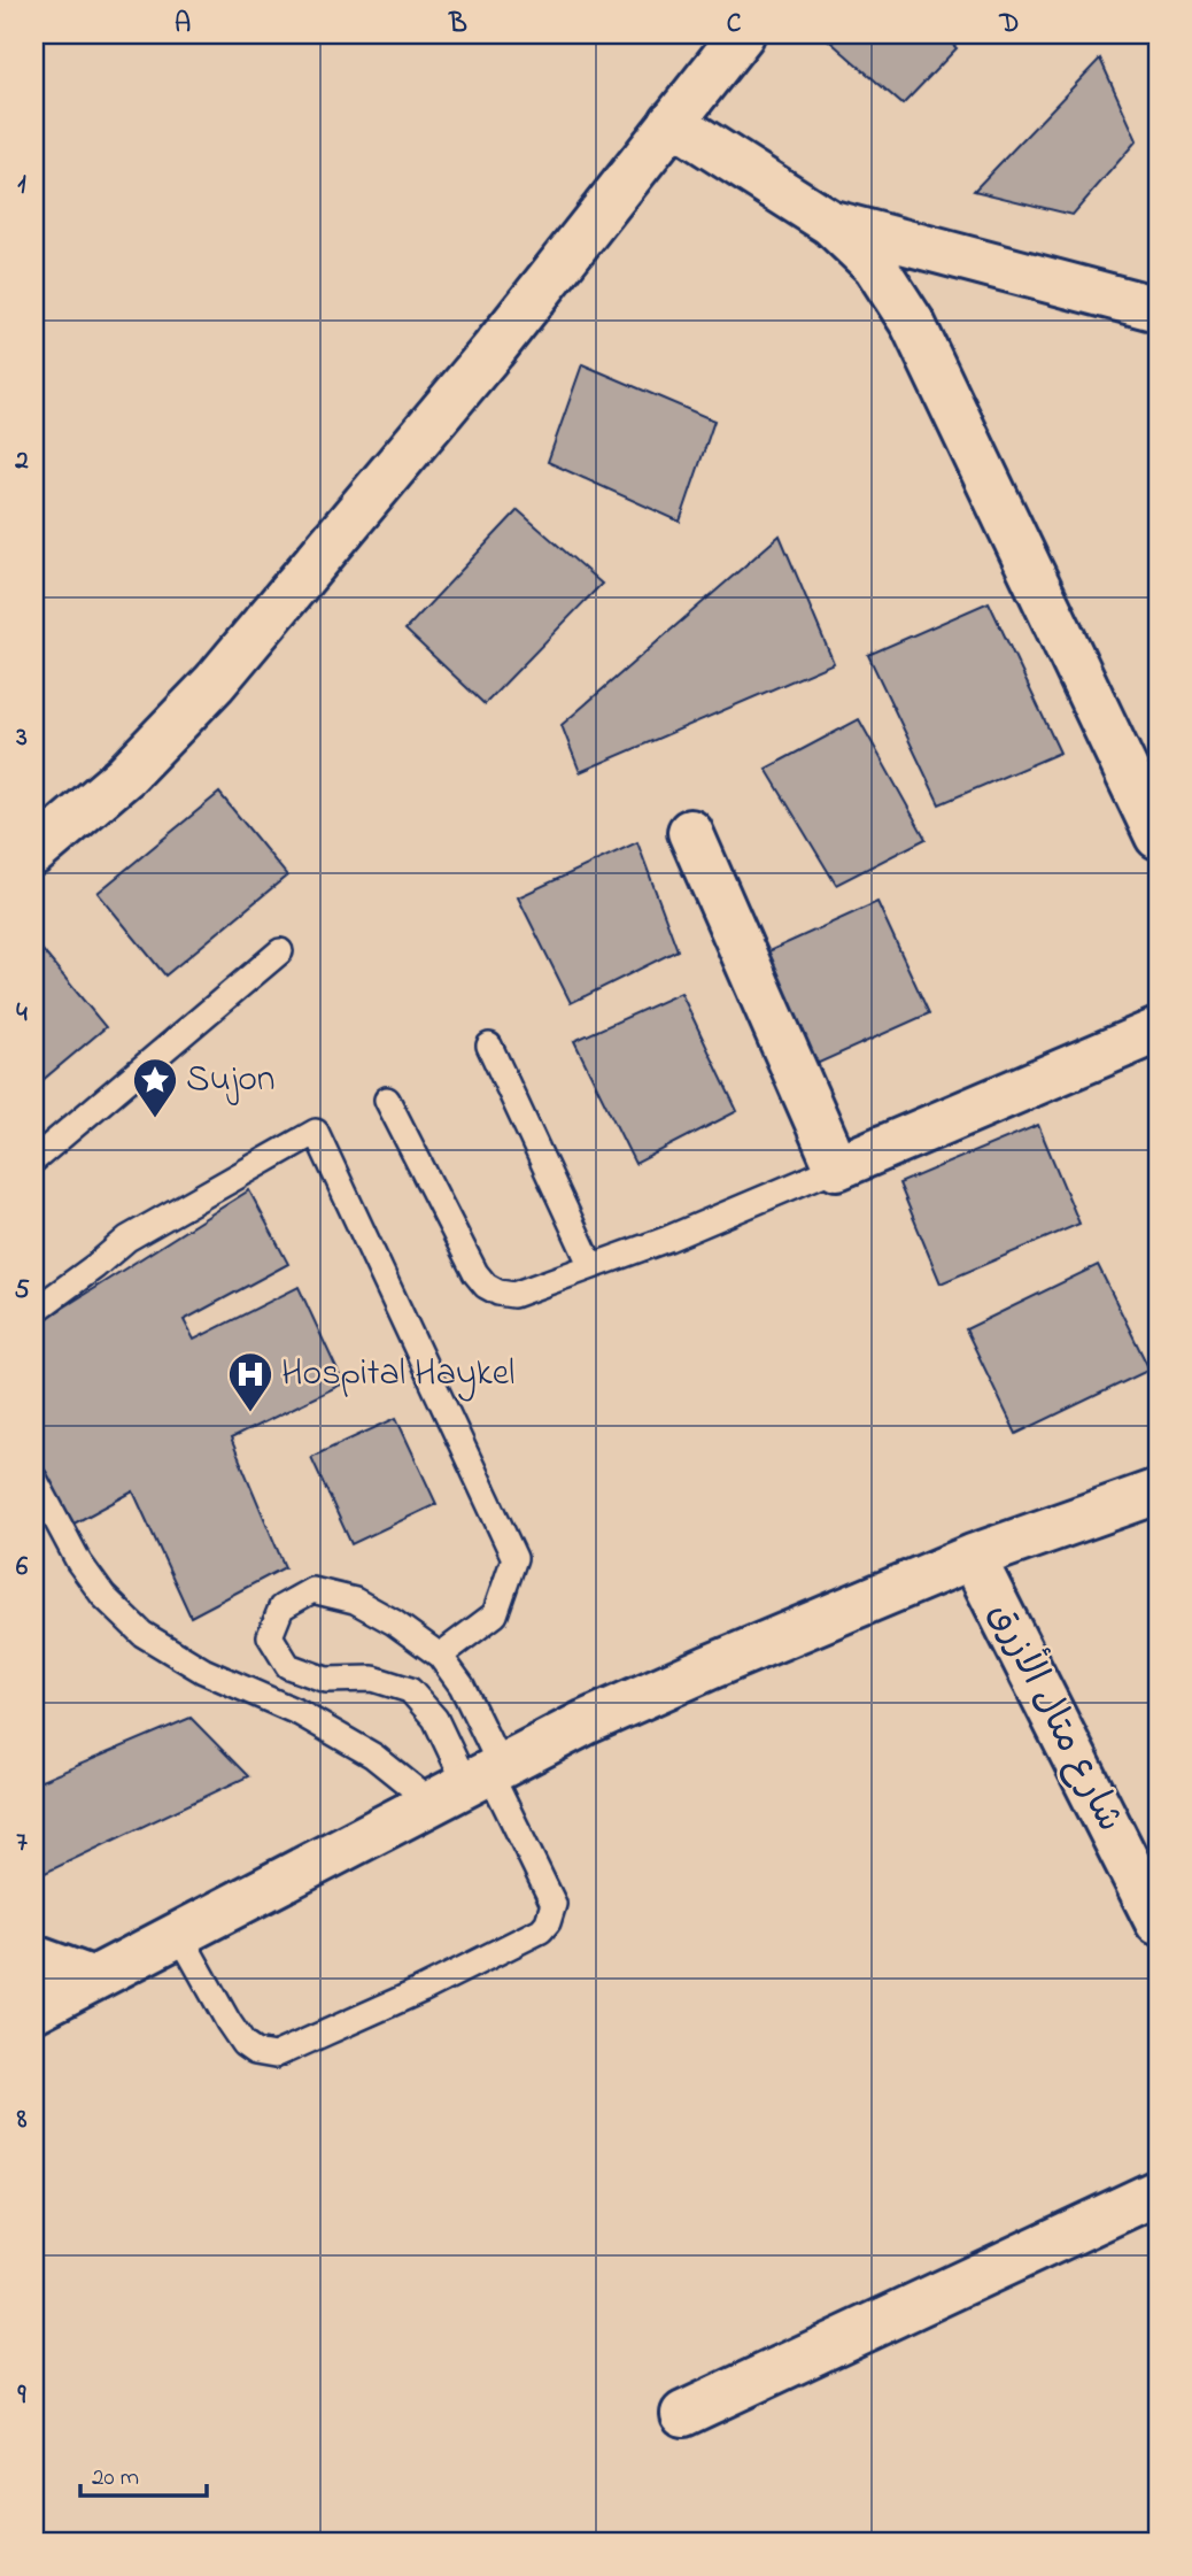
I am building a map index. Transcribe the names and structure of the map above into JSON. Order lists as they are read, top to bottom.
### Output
{
  "streets": {
    "street": ["شارع متال الأزرق"]
  },
  "places": {
    "place": ["Sujon"],
    "hospital": ["Hospital Haykel"]
  },
  "scale_bar": "20 m",
  "grid": {
    "columns": [
      "A",
      "B",
      "C",
      "D"
    ],
    "rows": [
      "1",
      "2",
      "3",
      "4",
      "5",
      "6",
      "7",
      "8",
      "9"
    ]
  }
}
